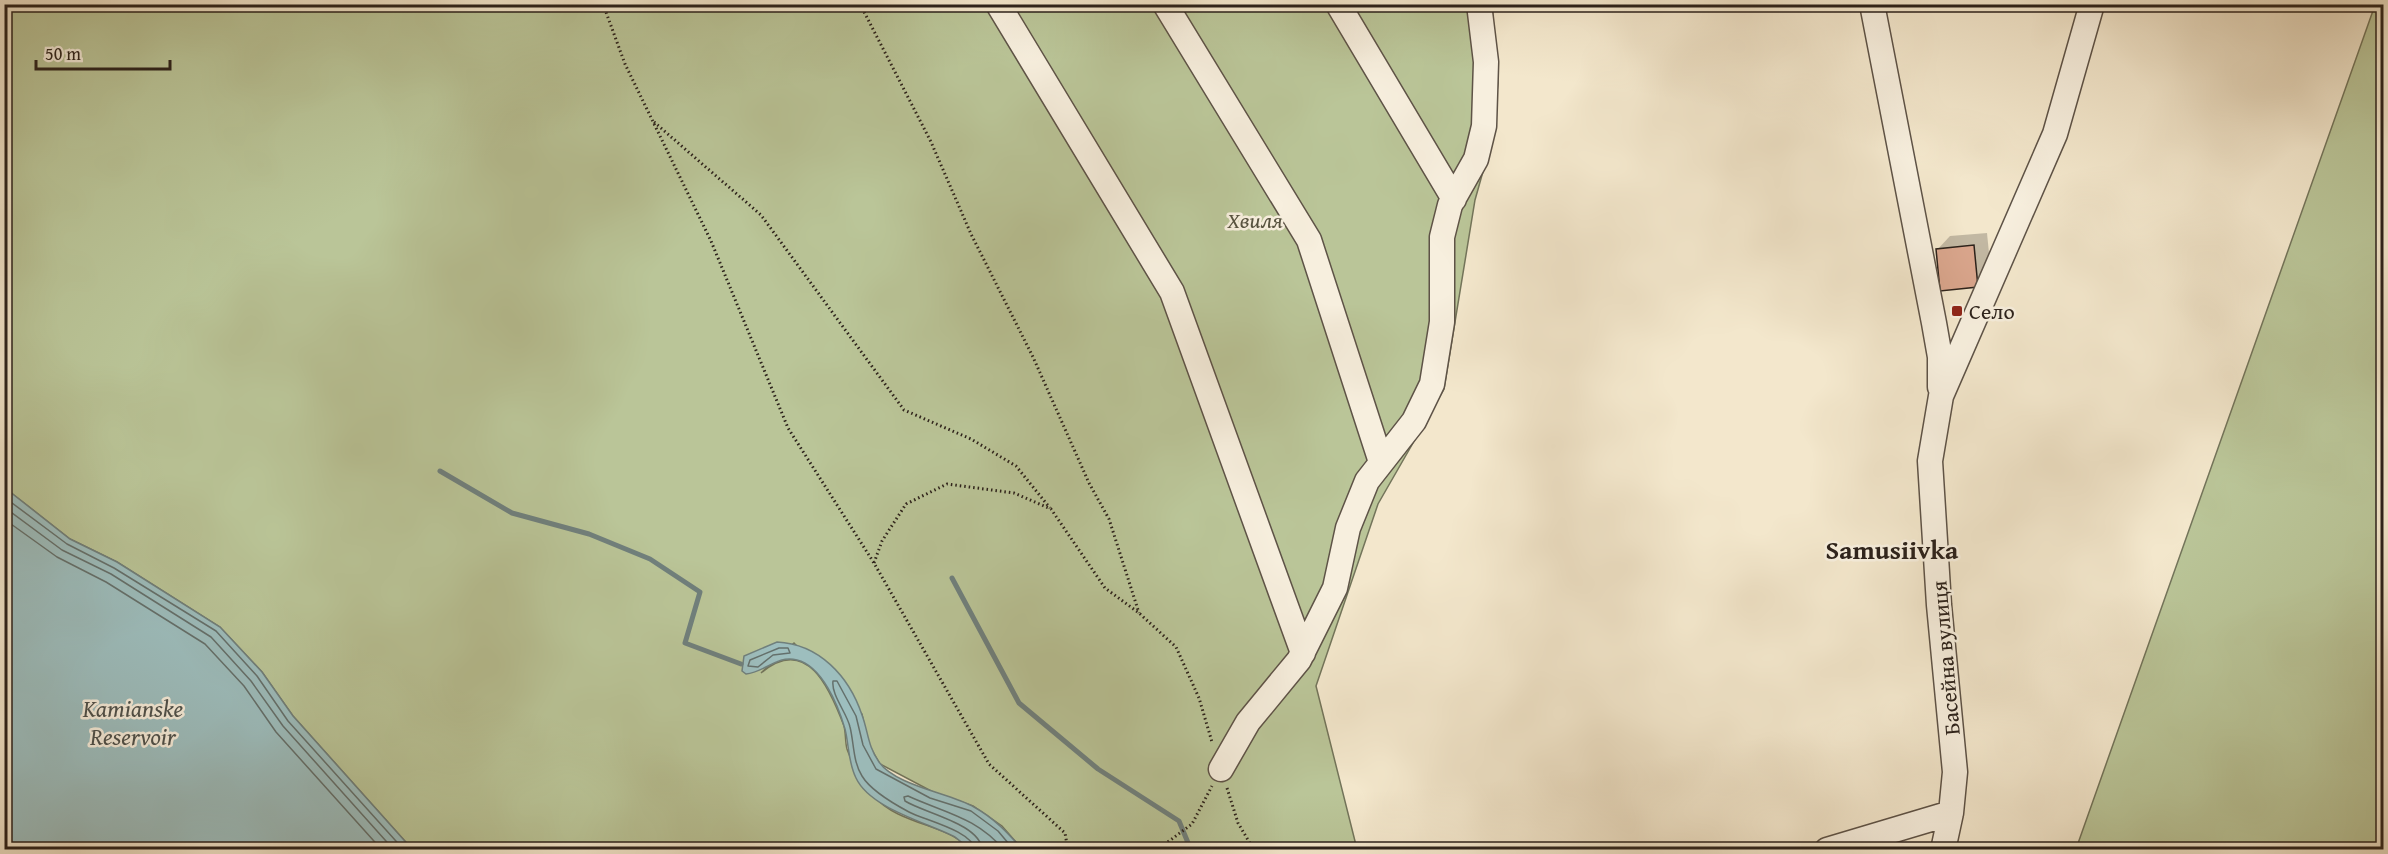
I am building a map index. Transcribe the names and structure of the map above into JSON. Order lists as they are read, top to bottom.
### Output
{
  "streets": {
    "street": ["Басейна вулиця"]
  },
  "districts": ["Samusiivka"],
  "water": ["Kamianske Reservoir"],
  "parks": ["Хвиля"],
  "places": {
    "transit": ["Село"]
  },
  "scale_bar": "50 m"
}
